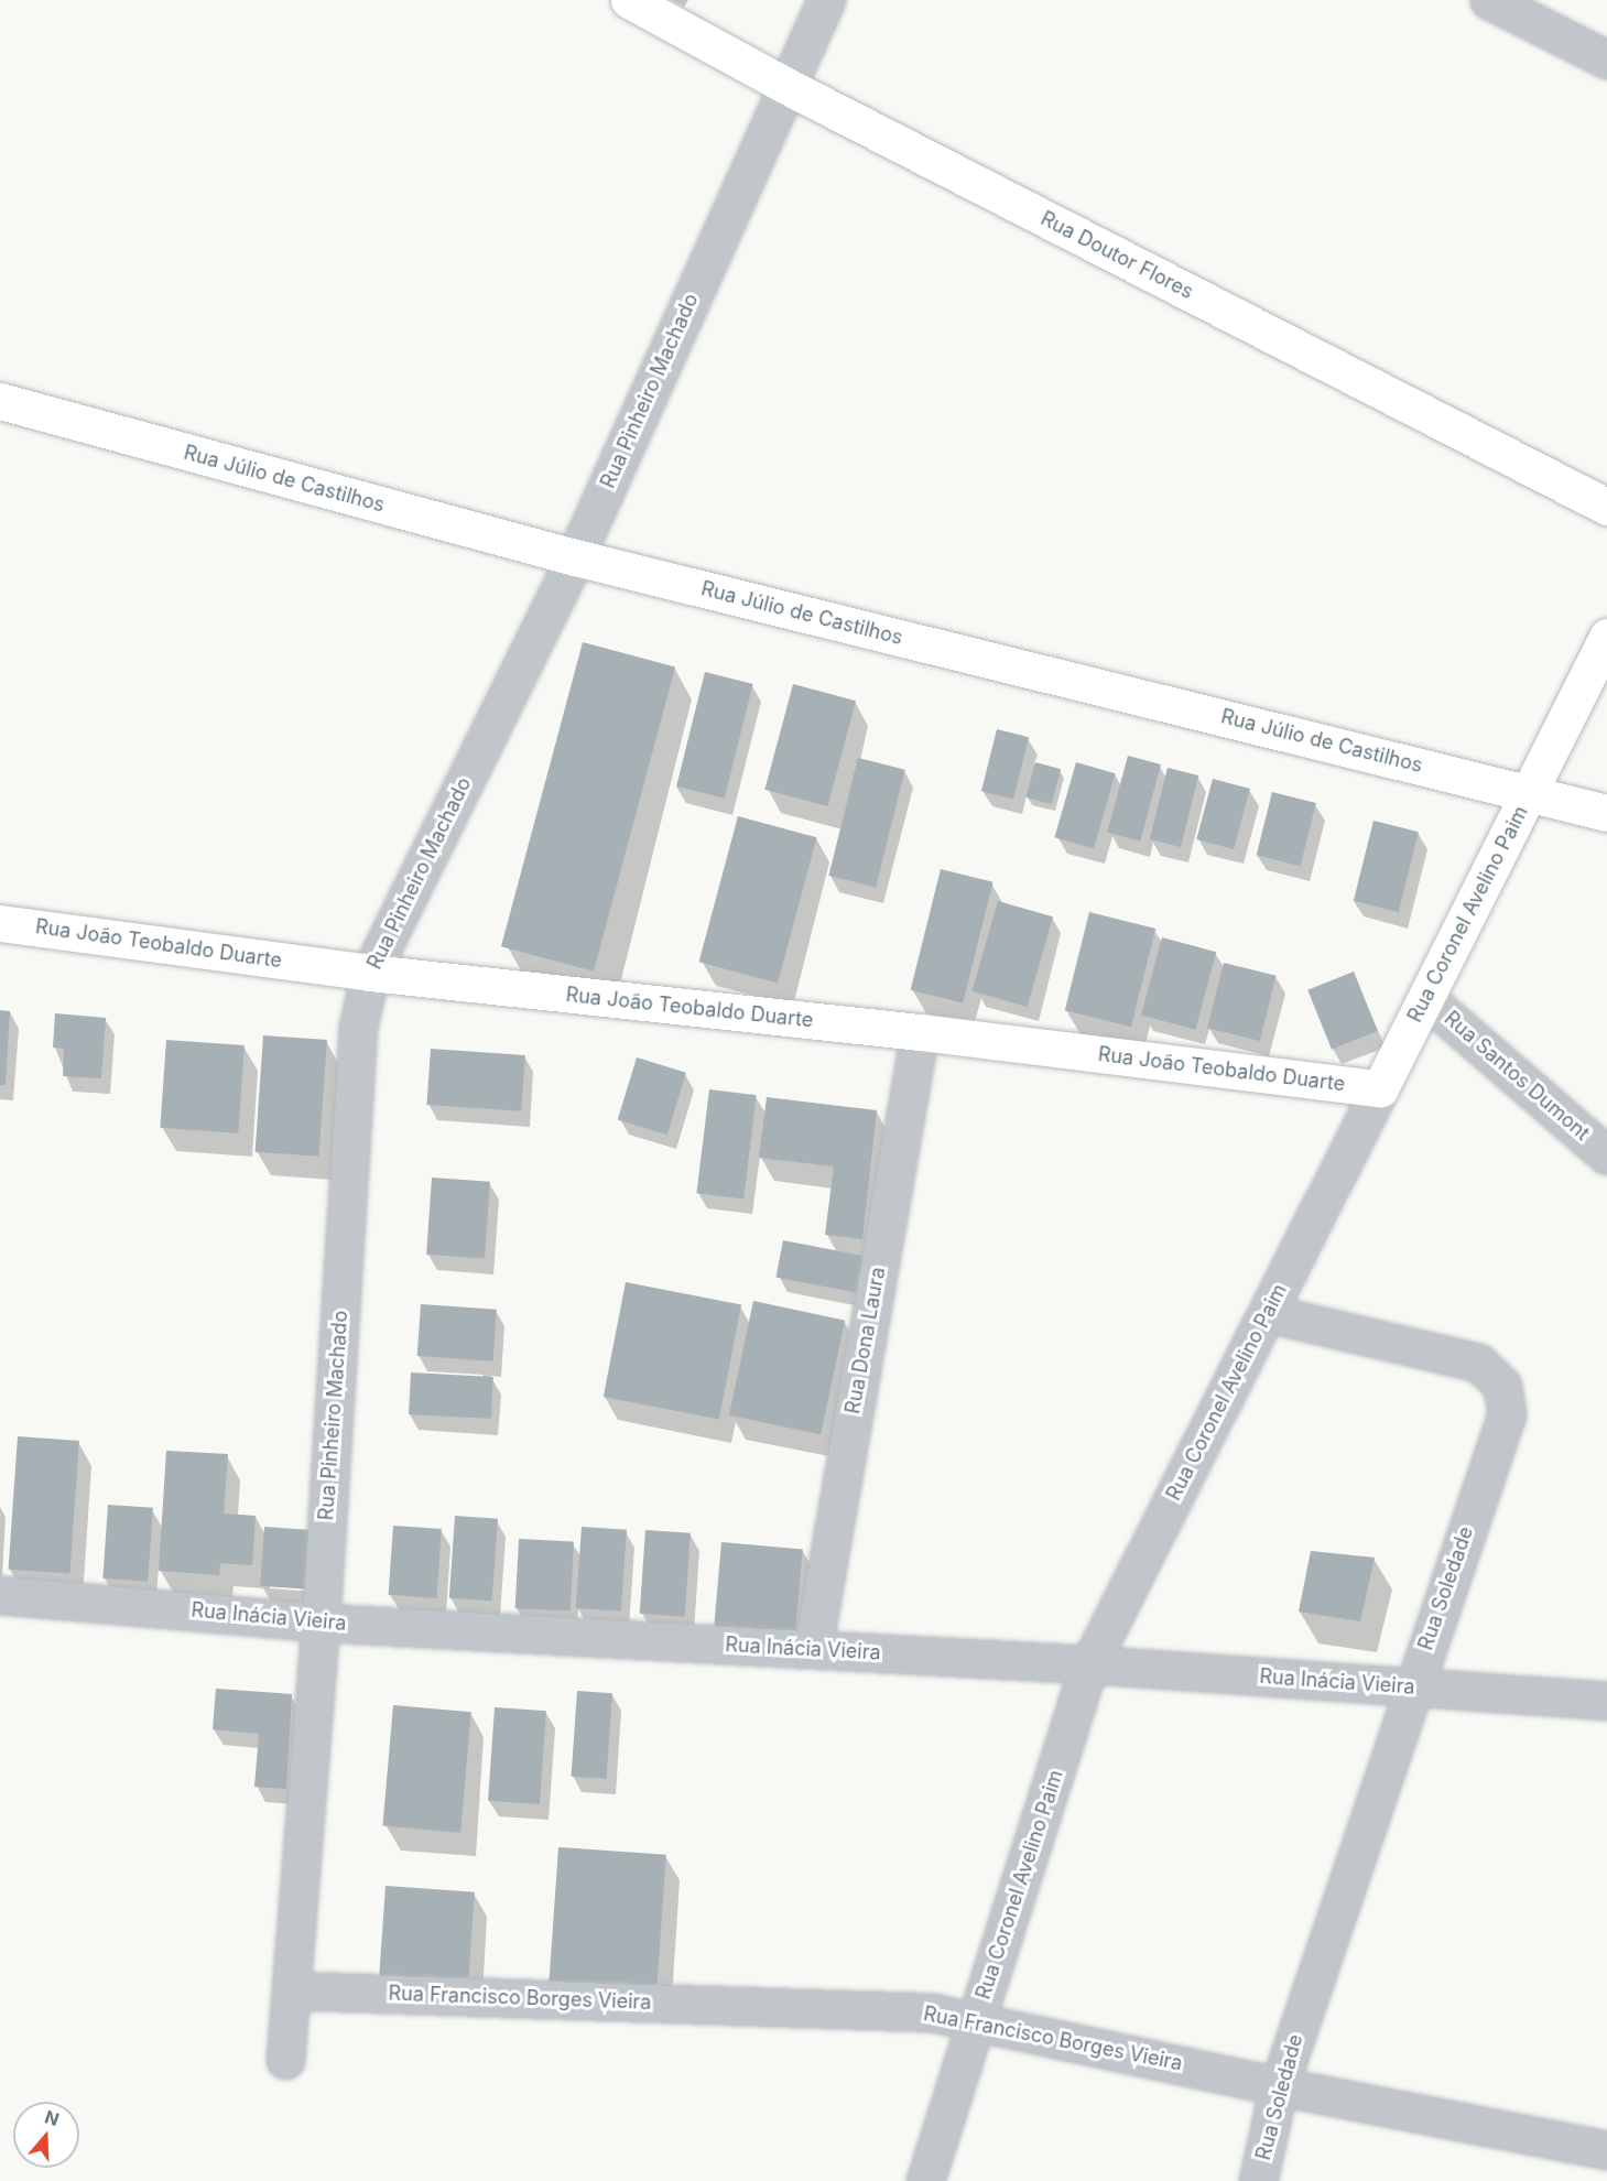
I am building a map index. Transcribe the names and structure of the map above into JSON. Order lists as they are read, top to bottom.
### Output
{
  "streets": {
    "main road": [
      "Rua Doutor Flores",
      "Rua Júlio de Castilhos",
      "Rua Coronel Avelino Paim",
      "Rua João Teobaldo Duarte"
    ],
    "street": [
      "Rua Pinheiro Machado",
      "Rua Santos Dumont",
      "Rua Dona Laura",
      "Rua Soledade",
      "Rua Inácia Vieira",
      "Rua Francisco Borges Vieira"
    ]
  },
  "crossings": [
    ["Rua Doutor Flores", "Rua Pinheiro Machado"],
    ["Rua Pinheiro Machado", "Rua Júlio de Castilhos"],
    ["Rua Pinheiro Machado", "Rua João Teobaldo Duarte"],
    ["Rua Pinheiro Machado", "Rua Inácia Vieira"],
    ["Rua Pinheiro Machado", "Rua Francisco Borges Vieira"],
    ["Rua Júlio de Castilhos", "Rua Coronel Avelino Paim"],
    ["Rua Coronel Avelino Paim", "Rua João Teobaldo Duarte"],
    ["Rua Coronel Avelino Paim", "Rua Santos Dumont"],
    ["Rua Coronel Avelino Paim", "Rua Soledade"],
    ["Rua Coronel Avelino Paim", "Rua Inácia Vieira"],
    ["Rua Coronel Avelino Paim", "Rua Francisco Borges Vieira"],
    ["Rua João Teobaldo Duarte", "Rua Dona Laura"],
    ["Rua Dona Laura", "Rua Inácia Vieira"],
    ["Rua Soledade", "Rua Inácia Vieira"],
    ["Rua Soledade", "Rua Francisco Borges Vieira"]
  ],
  "north": "top"
}
